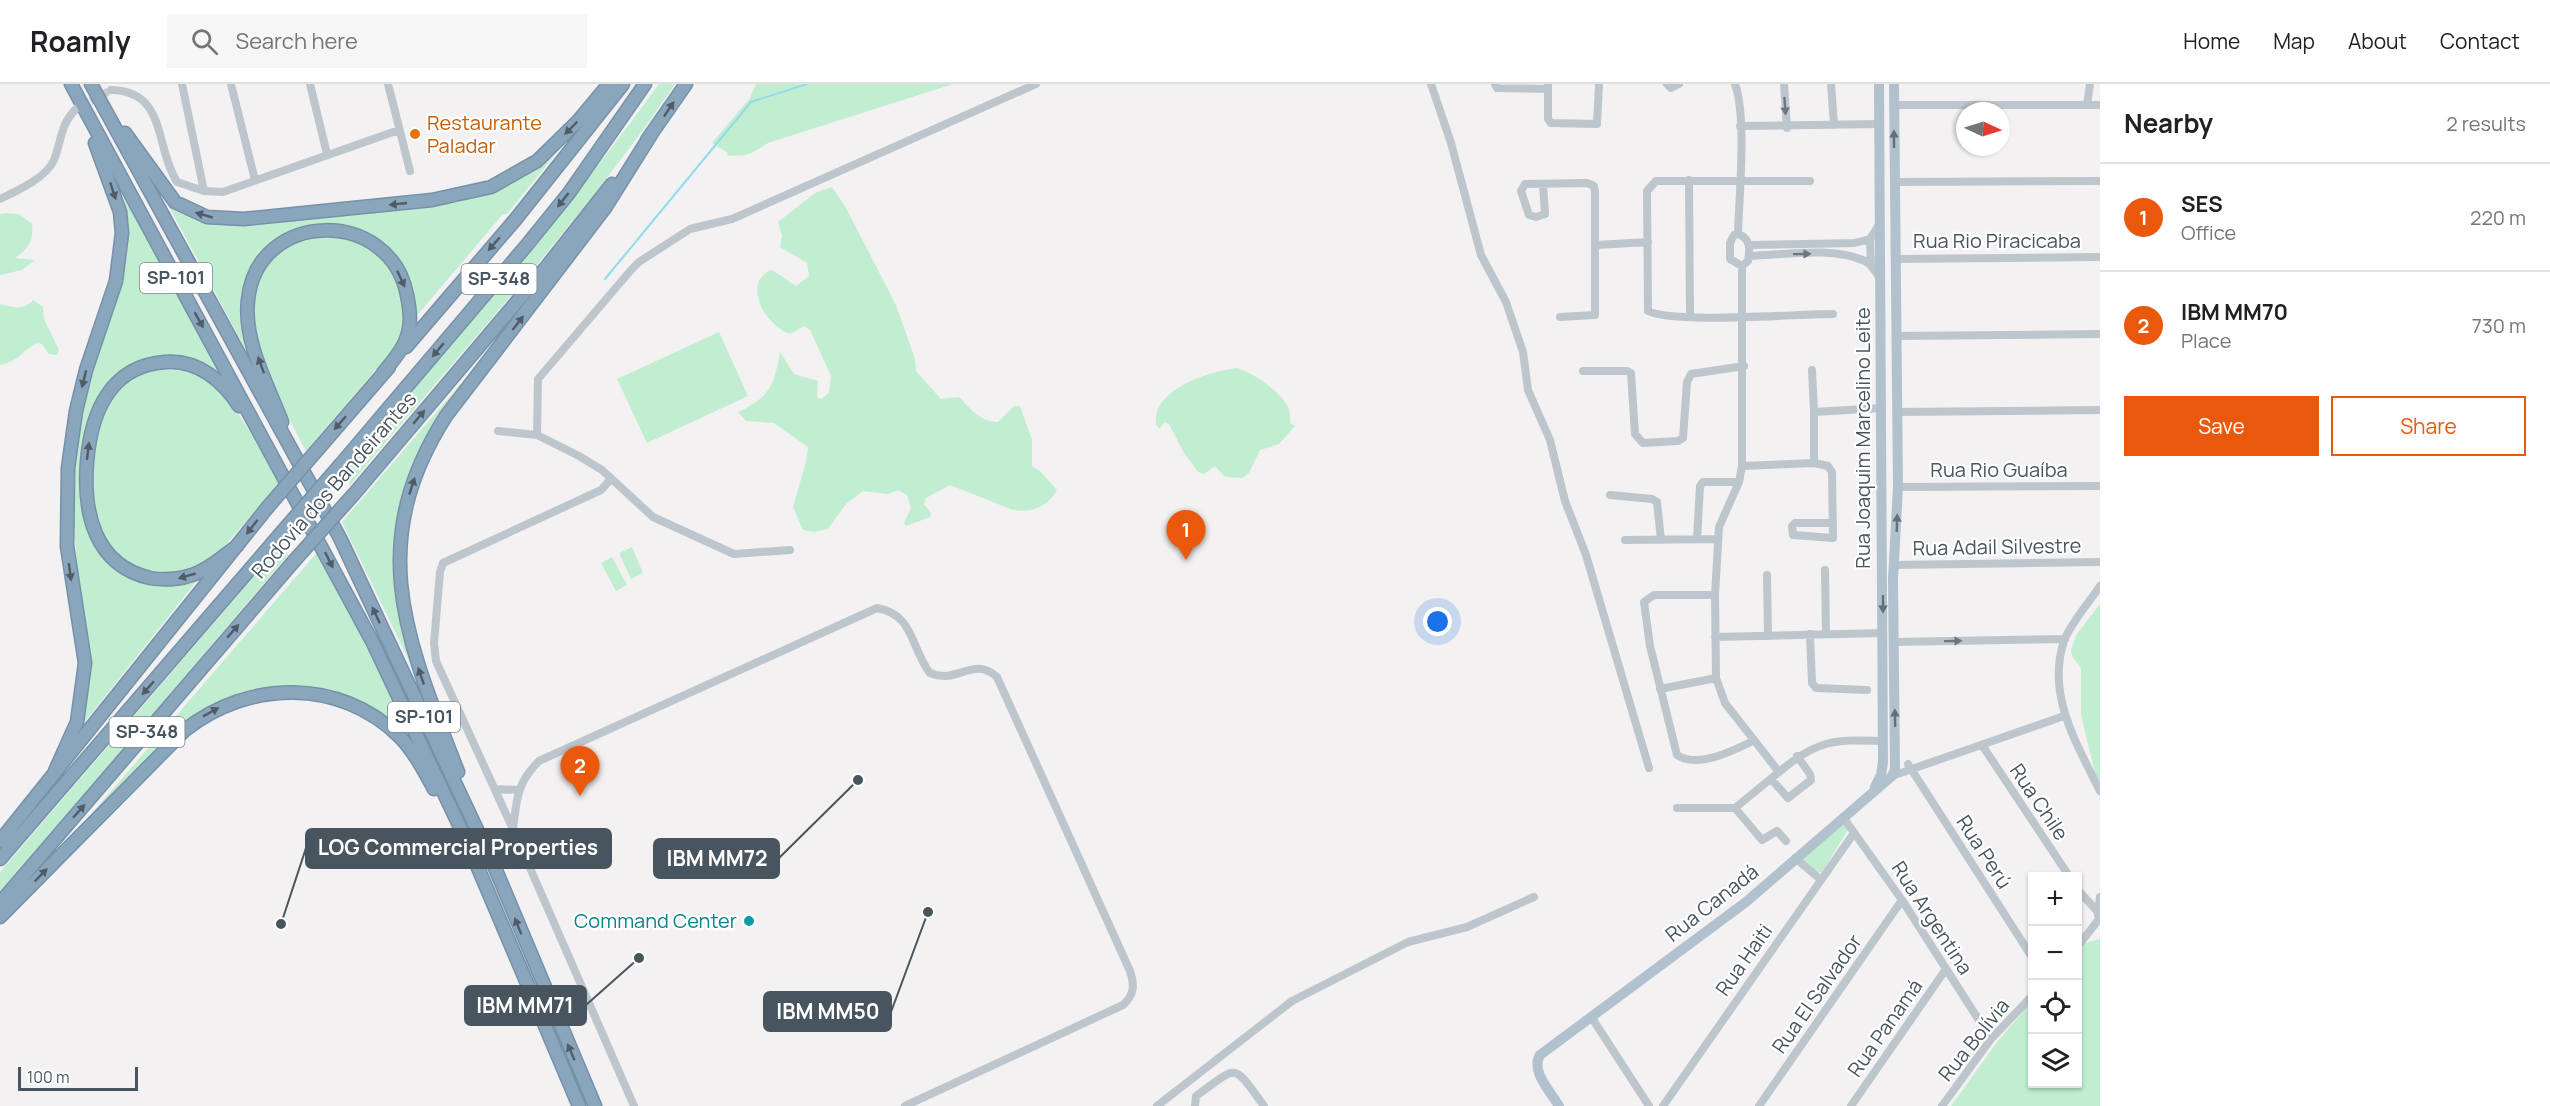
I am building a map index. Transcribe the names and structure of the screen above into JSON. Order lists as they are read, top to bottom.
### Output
{
  "streets": {
    "highway": ["SP-101", "SP-348", "Rodovia dos Bandeirantes"],
    "main road": ["Rua Joaquim Marcelino Leite", "Rua Canadá"],
    "street": [
      "Rua Rio Piracicaba",
      "Rua Rio Guaíba",
      "Rua Adail Silvestre",
      "Rua Chile",
      "Rua Perú",
      "Rua Argentina",
      "Rua Haiti",
      "Rua El Salvador",
      "Rua Panamá",
      "Rua Bolívia"
    ]
  },
  "crossings": [
    ["Rua Rio Piracicaba", "Rua Joaquim Marcelino Leite"],
    ["Rua Joaquim Marcelino Leite", "Rua Rio Guaíba"],
    ["Rua Joaquim Marcelino Leite", "Rua Adail Silvestre"],
    ["Rua Joaquim Marcelino Leite", "Rua Canadá"],
    ["Rua Chile", "Rua Canadá"],
    ["Rua Perú", "Rua Canadá"],
    ["Rua Canadá", "Rua Argentina"],
    ["Rua Argentina", "Rua Haiti"],
    ["Rua Argentina", "Rua El Salvador"],
    ["Rua Argentina", "Rua Panamá"],
    ["Rua Argentina", "Rua Bolívia"]
  ],
  "places": [
    "Restaurante Paladar",
    "IBM MM72",
    "IBM MM50",
    "Command Center",
    "LOG Commercial Properties",
    "IBM MM71"
  ],
  "scale_bar": "100 m",
  "north": "right",
  "page": {
    "header": "Roamly",
    "search": "Search here",
    "nav": [
      "Home",
      "Map",
      "About",
      "Contact"
    ],
    "heading": ["Nearby", "2 results"],
    "list": [
      {
        "mark": "1",
        "name": "SES",
        "note": "Office",
        "value": "220 m"
      },
      {
        "mark": "2",
        "name": "IBM MM70",
        "note": "Place",
        "value": "730 m"
      }
    ],
    "buttons": ["Save", "Share"],
    "pins": ["1", "2"],
    "map_buttons": ["+", "−"],
    "scale": "100 m"
  }
}
